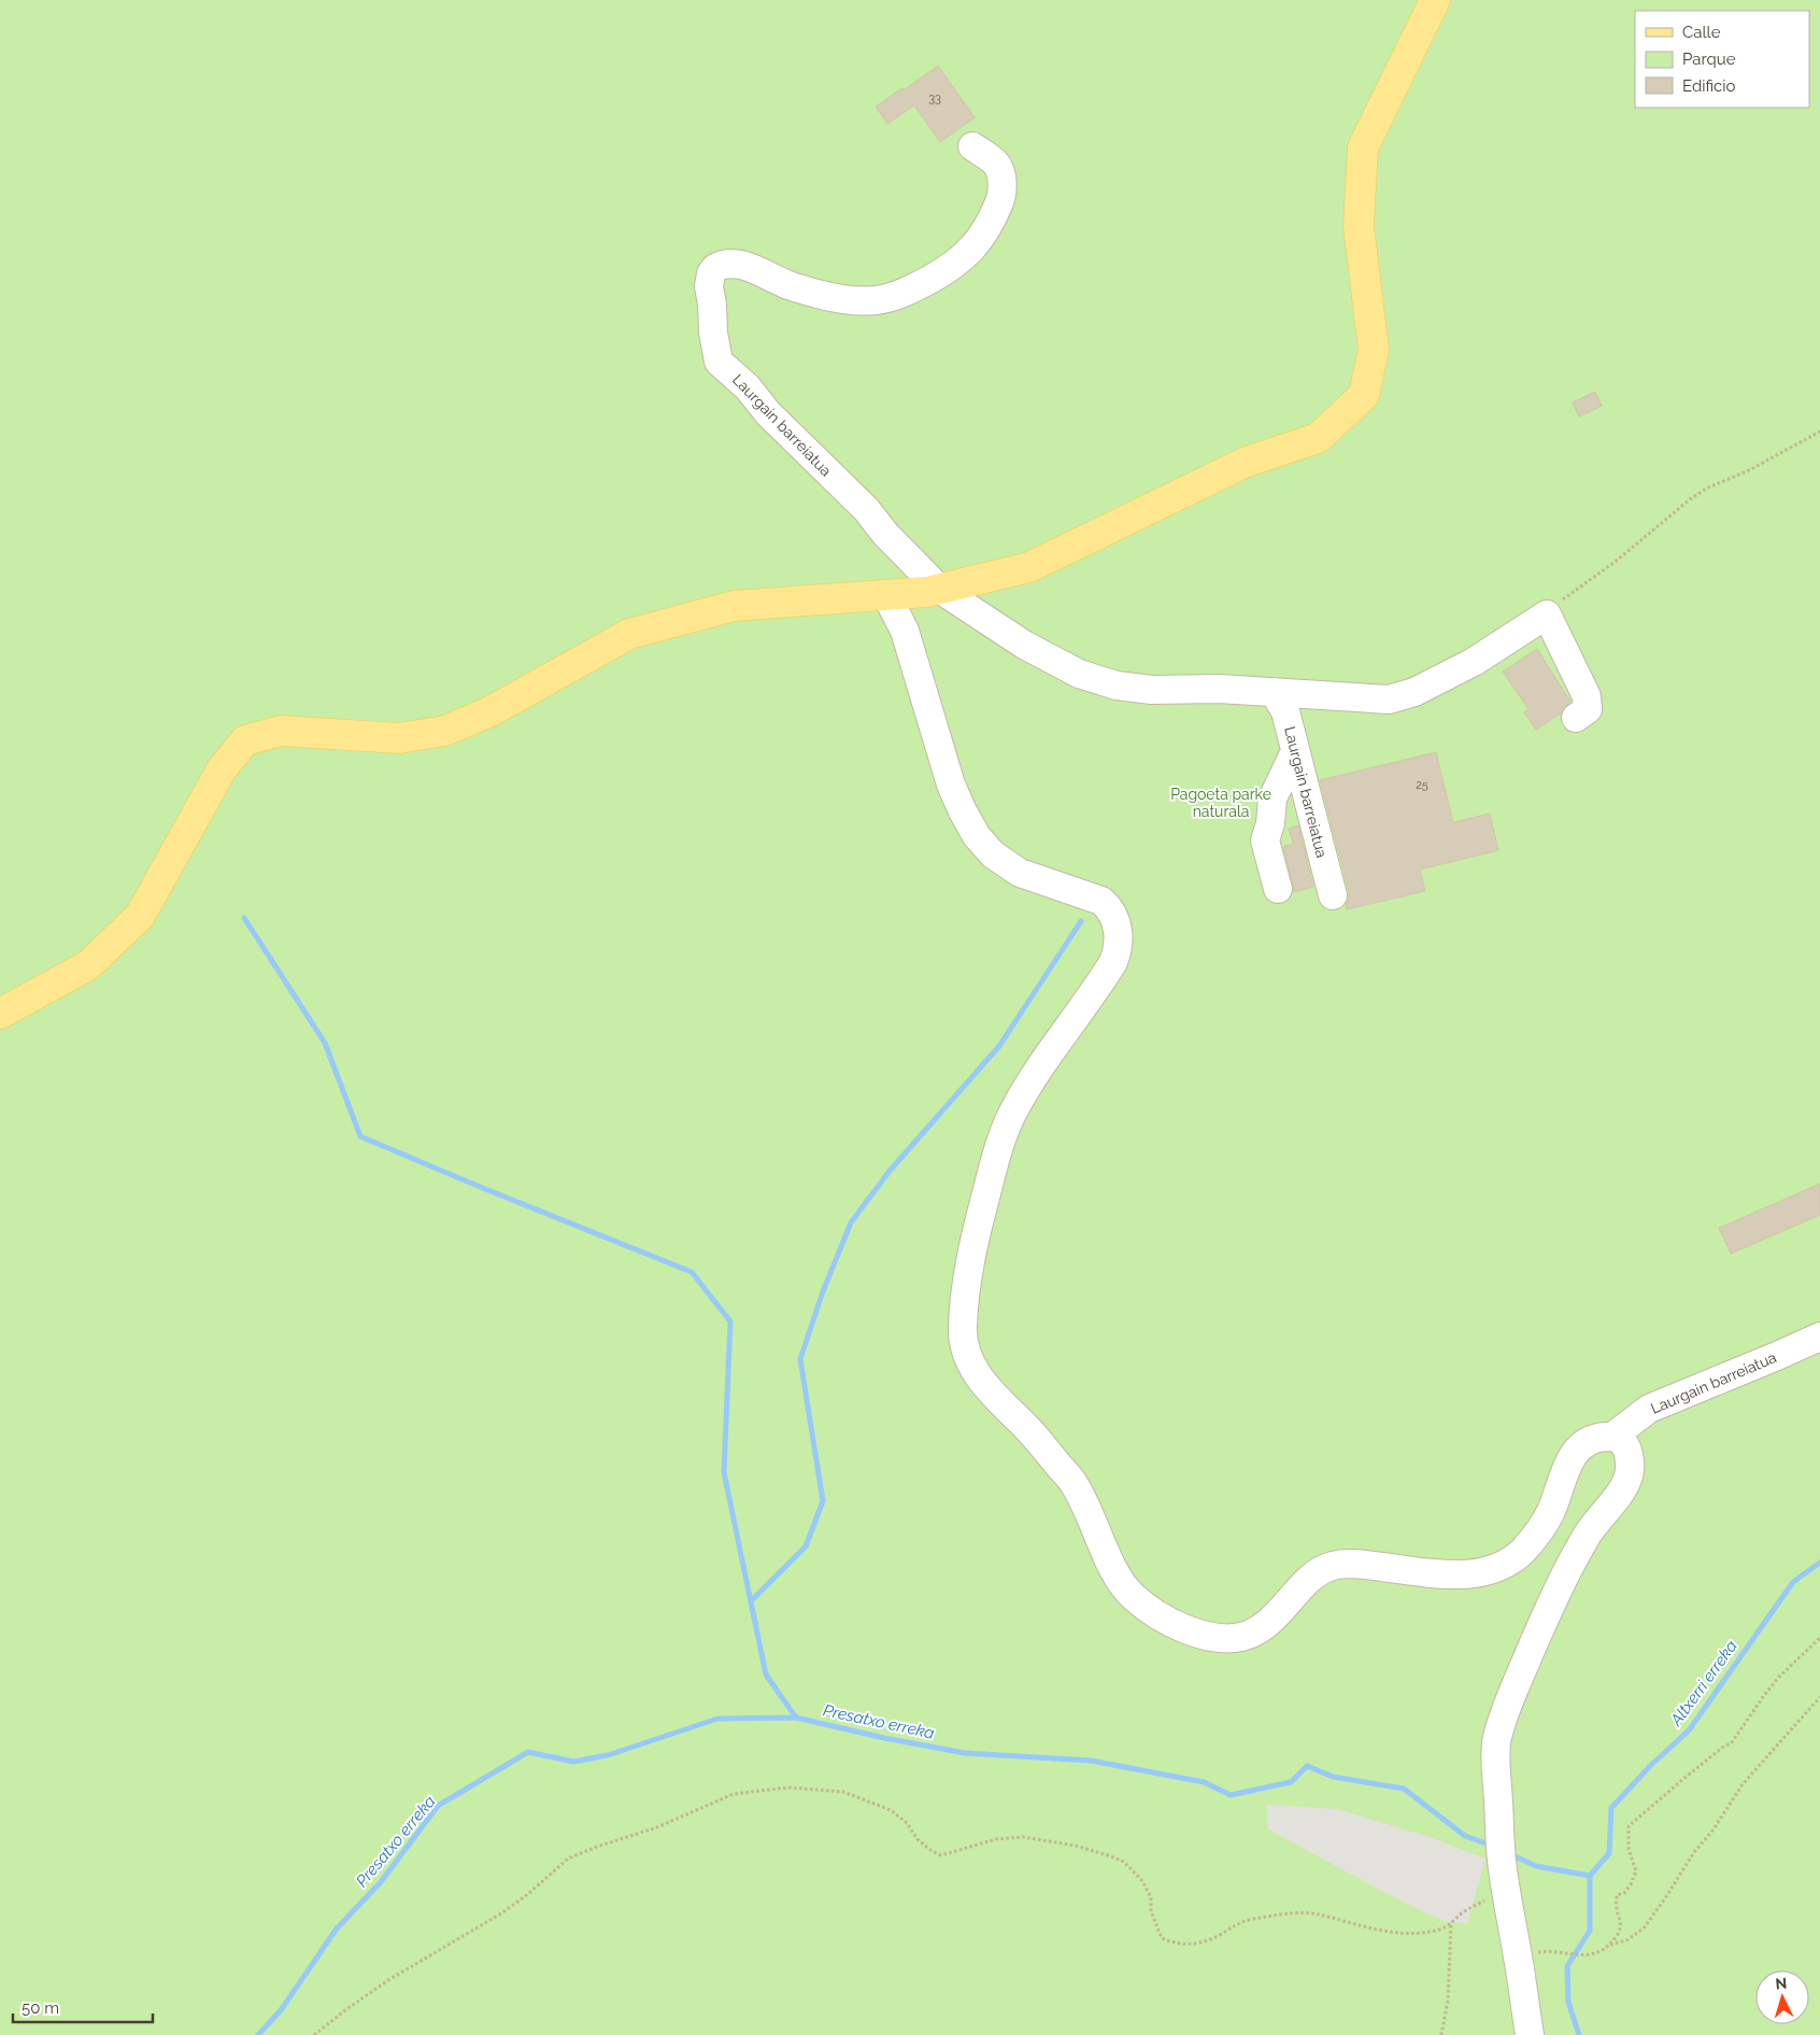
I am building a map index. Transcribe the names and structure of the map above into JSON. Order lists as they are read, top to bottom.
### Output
{
  "streets": {
    "street": ["Laurgain barreiatua"]
  },
  "water": ["Altxerri erreka", "Presatxo erreka"],
  "parks": ["Pagoeta parke naturala"],
  "house_numbers": ["33", "25"],
  "legend": ["Calle", "Parque", "Edificio"],
  "scale_bar": "50 m",
  "north": "top"
}
